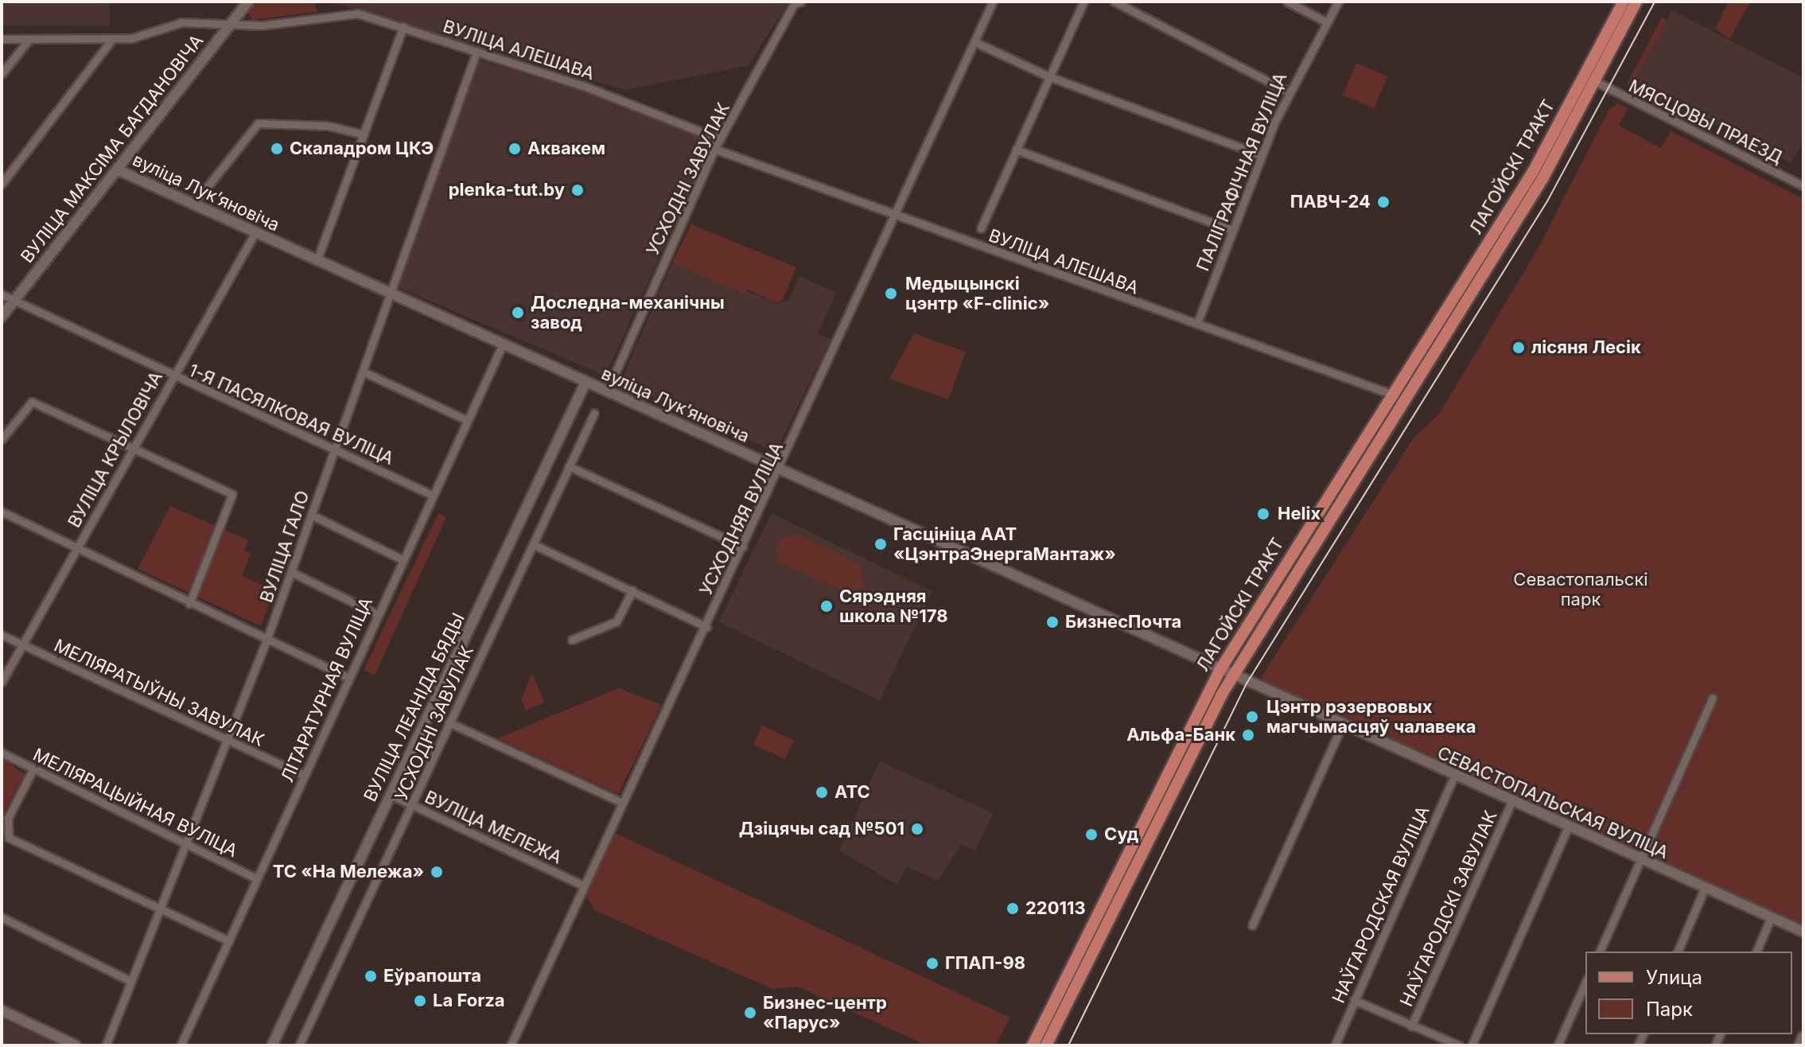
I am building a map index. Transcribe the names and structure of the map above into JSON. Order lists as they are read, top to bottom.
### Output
{
  "streets": {
    "main road": [
      "ВУЛІЦА МАКСІМА БАГДАНОВІЧА",
      "ЛАГОЙСКІ ТРАКТ",
      "вуліца Лукʼяновіча",
      "ВУЛІЦА ЛЕАНІДА БЯДЫ",
      "СЕВАСТОПАЛЬСКАЯ ВУЛІЦА"
    ],
    "street": [
      "ВУЛІЦА АЛЕШАВА",
      "МЯСЦОВЫ ПРАЕЗД",
      "ПАЛІГРАФІЧНАЯ ВУЛІЦА",
      "УСХОДНІ ЗАВУЛАК",
      "1-Я ПАСЯЛКОВАЯ ВУЛІЦА",
      "ВУЛІЦА КРЫЛОВІЧА",
      "УСХОДНЯЯ ВУЛІЦА",
      "ВУЛІЦА ГАЛО",
      "ЛІТАРАТУРНАЯ ВУЛІЦА",
      "МЕЛІЯРАТЫЎНЫ ЗАВУЛАК",
      "МЕЛІЯРАЦЫЙНАЯ ВУЛІЦА",
      "ВУЛІЦА МЕЛЕЖА",
      "НАЎГАРОДСКАЯ ВУЛІЦА",
      "НАЎГАРОДСКІ ЗАВУЛАК"
    ]
  },
  "crossings": [
    ["ВУЛІЦА АЛЕШАВА", "ВУЛІЦА МАКСІМА БАГДАНОВІЧА"],
    ["ВУЛІЦА АЛЕШАВА", "ЛАГОЙСКІ ТРАКТ"],
    ["ВУЛІЦА АЛЕШАВА", "ПАЛІГРАФІЧНАЯ ВУЛІЦА"],
    ["ВУЛІЦА АЛЕШАВА", "УСХОДНІ ЗАВУЛАК"],
    ["ВУЛІЦА АЛЕШАВА", "УСХОДНЯЯ ВУЛІЦА"],
    ["ВУЛІЦА АЛЕШАВА", "ВУЛІЦА ГАЛО"],
    ["МЯСЦОВЫ ПРАЕЗД", "ЛАГОЙСКІ ТРАКТ"],
    ["ВУЛІЦА МАКСІМА БАГДАНОВІЧА", "вуліца Лукʼяновіча"],
    ["ВУЛІЦА МАКСІМА БАГДАНОВІЧА", "1-Я ПАСЯЛКОВАЯ ВУЛІЦА"],
    ["ЛАГОЙСКІ ТРАКТ", "вуліца Лукʼяновіча"],
    ["ЛАГОЙСКІ ТРАКТ", "СЕВАСТОПАЛЬСКАЯ ВУЛІЦА"],
    ["УСХОДНІ ЗАВУЛАК", "ВУЛІЦА МЕЛЕЖА"],
    ["вуліца Лукʼяновіча", "ВУЛІЦА КРЫЛОВІЧА"],
    ["вуліца Лукʼяновіча", "УСХОДНЯЯ ВУЛІЦА"],
    ["вуліца Лукʼяновіча", "ВУЛІЦА ГАЛО"],
    ["вуліца Лукʼяновіча", "ЛІТАРАТУРНАЯ ВУЛІЦА"],
    ["вуліца Лукʼяновіча", "ВУЛІЦА ЛЕАНІДА БЯДЫ"],
    ["вуліца Лукʼяновіча", "СЕВАСТОПАЛЬСКАЯ ВУЛІЦА"],
    ["1-Я ПАСЯЛКОВАЯ ВУЛІЦА", "ВУЛІЦА КРЫЛОВІЧА"],
    ["1-Я ПАСЯЛКОВАЯ ВУЛІЦА", "ВУЛІЦА ГАЛО"],
    ["1-Я ПАСЯЛКОВАЯ ВУЛІЦА", "ЛІТАРАТУРНАЯ ВУЛІЦА"],
    ["ВУЛІЦА КРЫЛОВІЧА", "МЕЛІЯРАТЫЎНЫ ЗАВУЛАК"],
    ["УСХОДНЯЯ ВУЛІЦА", "ВУЛІЦА МЕЛЕЖА"],
    ["ВУЛІЦА ГАЛО", "МЕЛІЯРАТЫЎНЫ ЗАВУЛАК"],
    ["ВУЛІЦА ГАЛО", "МЕЛІЯРАЦЫЙНАЯ ВУЛІЦА"],
    ["ЛІТАРАТУРНАЯ ВУЛІЦА", "МЕЛІЯРАТЫЎНЫ ЗАВУЛАК"],
    ["ЛІТАРАТУРНАЯ ВУЛІЦА", "МЕЛІЯРАЦЫЙНАЯ ВУЛІЦА"],
    ["ВУЛІЦА ЛЕАНІДА БЯДЫ", "ВУЛІЦА МЕЛЕЖА"],
    ["СЕВАСТОПАЛЬСКАЯ ВУЛІЦА", "НАЎГАРОДСКАЯ ВУЛІЦА"],
    ["СЕВАСТОПАЛЬСКАЯ ВУЛІЦА", "НАЎГАРОДСКІ ЗАВУЛАК"]
  ],
  "parks": ["Севастопальскі парк"],
  "places": [
    "Скаладром ЦКЭ",
    "Аквакем",
    "plenka-tut.by",
    "ПАВЧ-24",
    "Медыцынскі цэнтр «F-clinic»",
    "Доследна-механічны завод",
    "лісяня Лесік",
    "Helix",
    "Гасцініца ААТ «ЦэнтраЭнергаМантаж»",
    "Сярэдняя школа №178",
    "БизнесПочта",
    "Цэнтр рэзервовых магчымасцяў чалавека",
    "Альфа-Банк",
    "АТС",
    "Дзіцячы сад №501",
    "Суд",
    "ТС «На Мележа»",
    "220113",
    "ГПАП-98",
    "Еўрапошта",
    "La Forza",
    "Бизнес-центр «Парус»"
  ],
  "legend": ["Улица", "Парк"]
}
